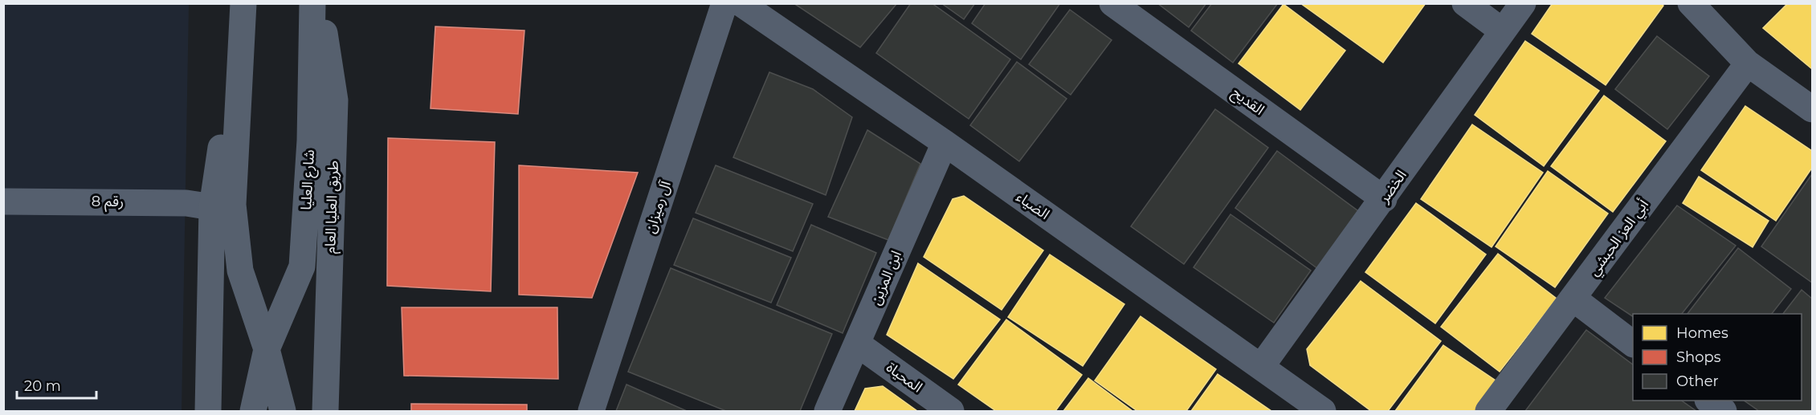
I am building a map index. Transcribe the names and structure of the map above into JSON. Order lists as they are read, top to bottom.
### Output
{
  "streets": {
    "main road": ["شارع العليا", "طريق العليا العام"],
    "street": [
      "القديح",
      "الخضر",
      "رقم 8",
      "الضياء",
      "آل رميزان",
      "أبي العز الحبشي",
      "ابن المزين",
      "المحياة"
    ]
  },
  "crossings": [
    ["القديح", "الخضر"],
    ["الخضر", "الضياء"],
    ["الضياء", "ابن المزين"],
    ["ابن المزين", "المحياة"]
  ],
  "legend": ["Homes", "Shops", "Other"],
  "scale_bar": "20 m"
}
